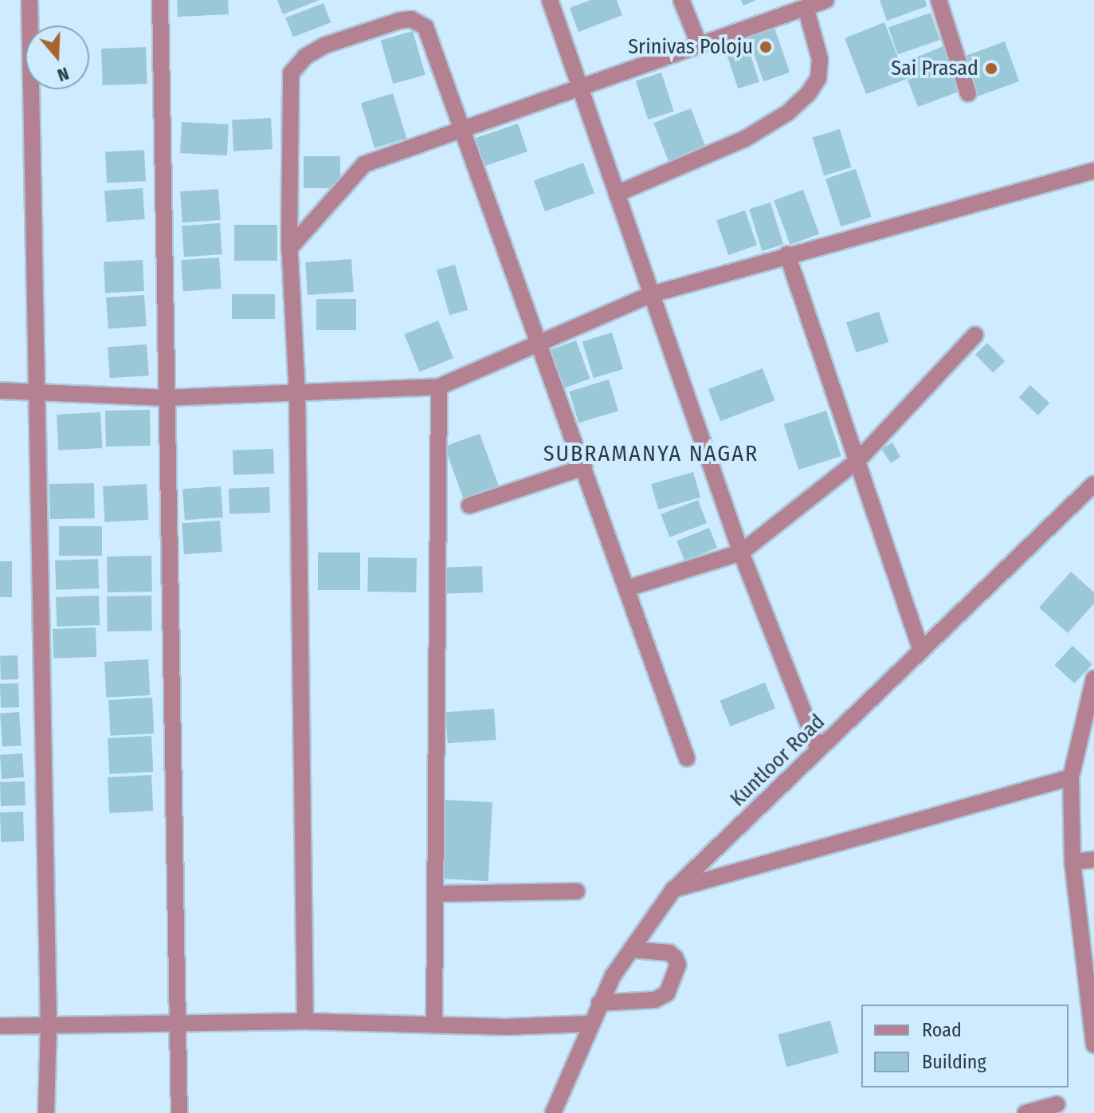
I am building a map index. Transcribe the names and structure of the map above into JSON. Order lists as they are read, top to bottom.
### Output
{
  "streets": {
    "street": ["Kuntloor Road"]
  },
  "districts": ["SUBRAMANYA NAGAR"],
  "places": ["Srinivas Poloju", "Sai Prasad"],
  "legend": ["Road", "Building"],
  "north": "bottom"
}
